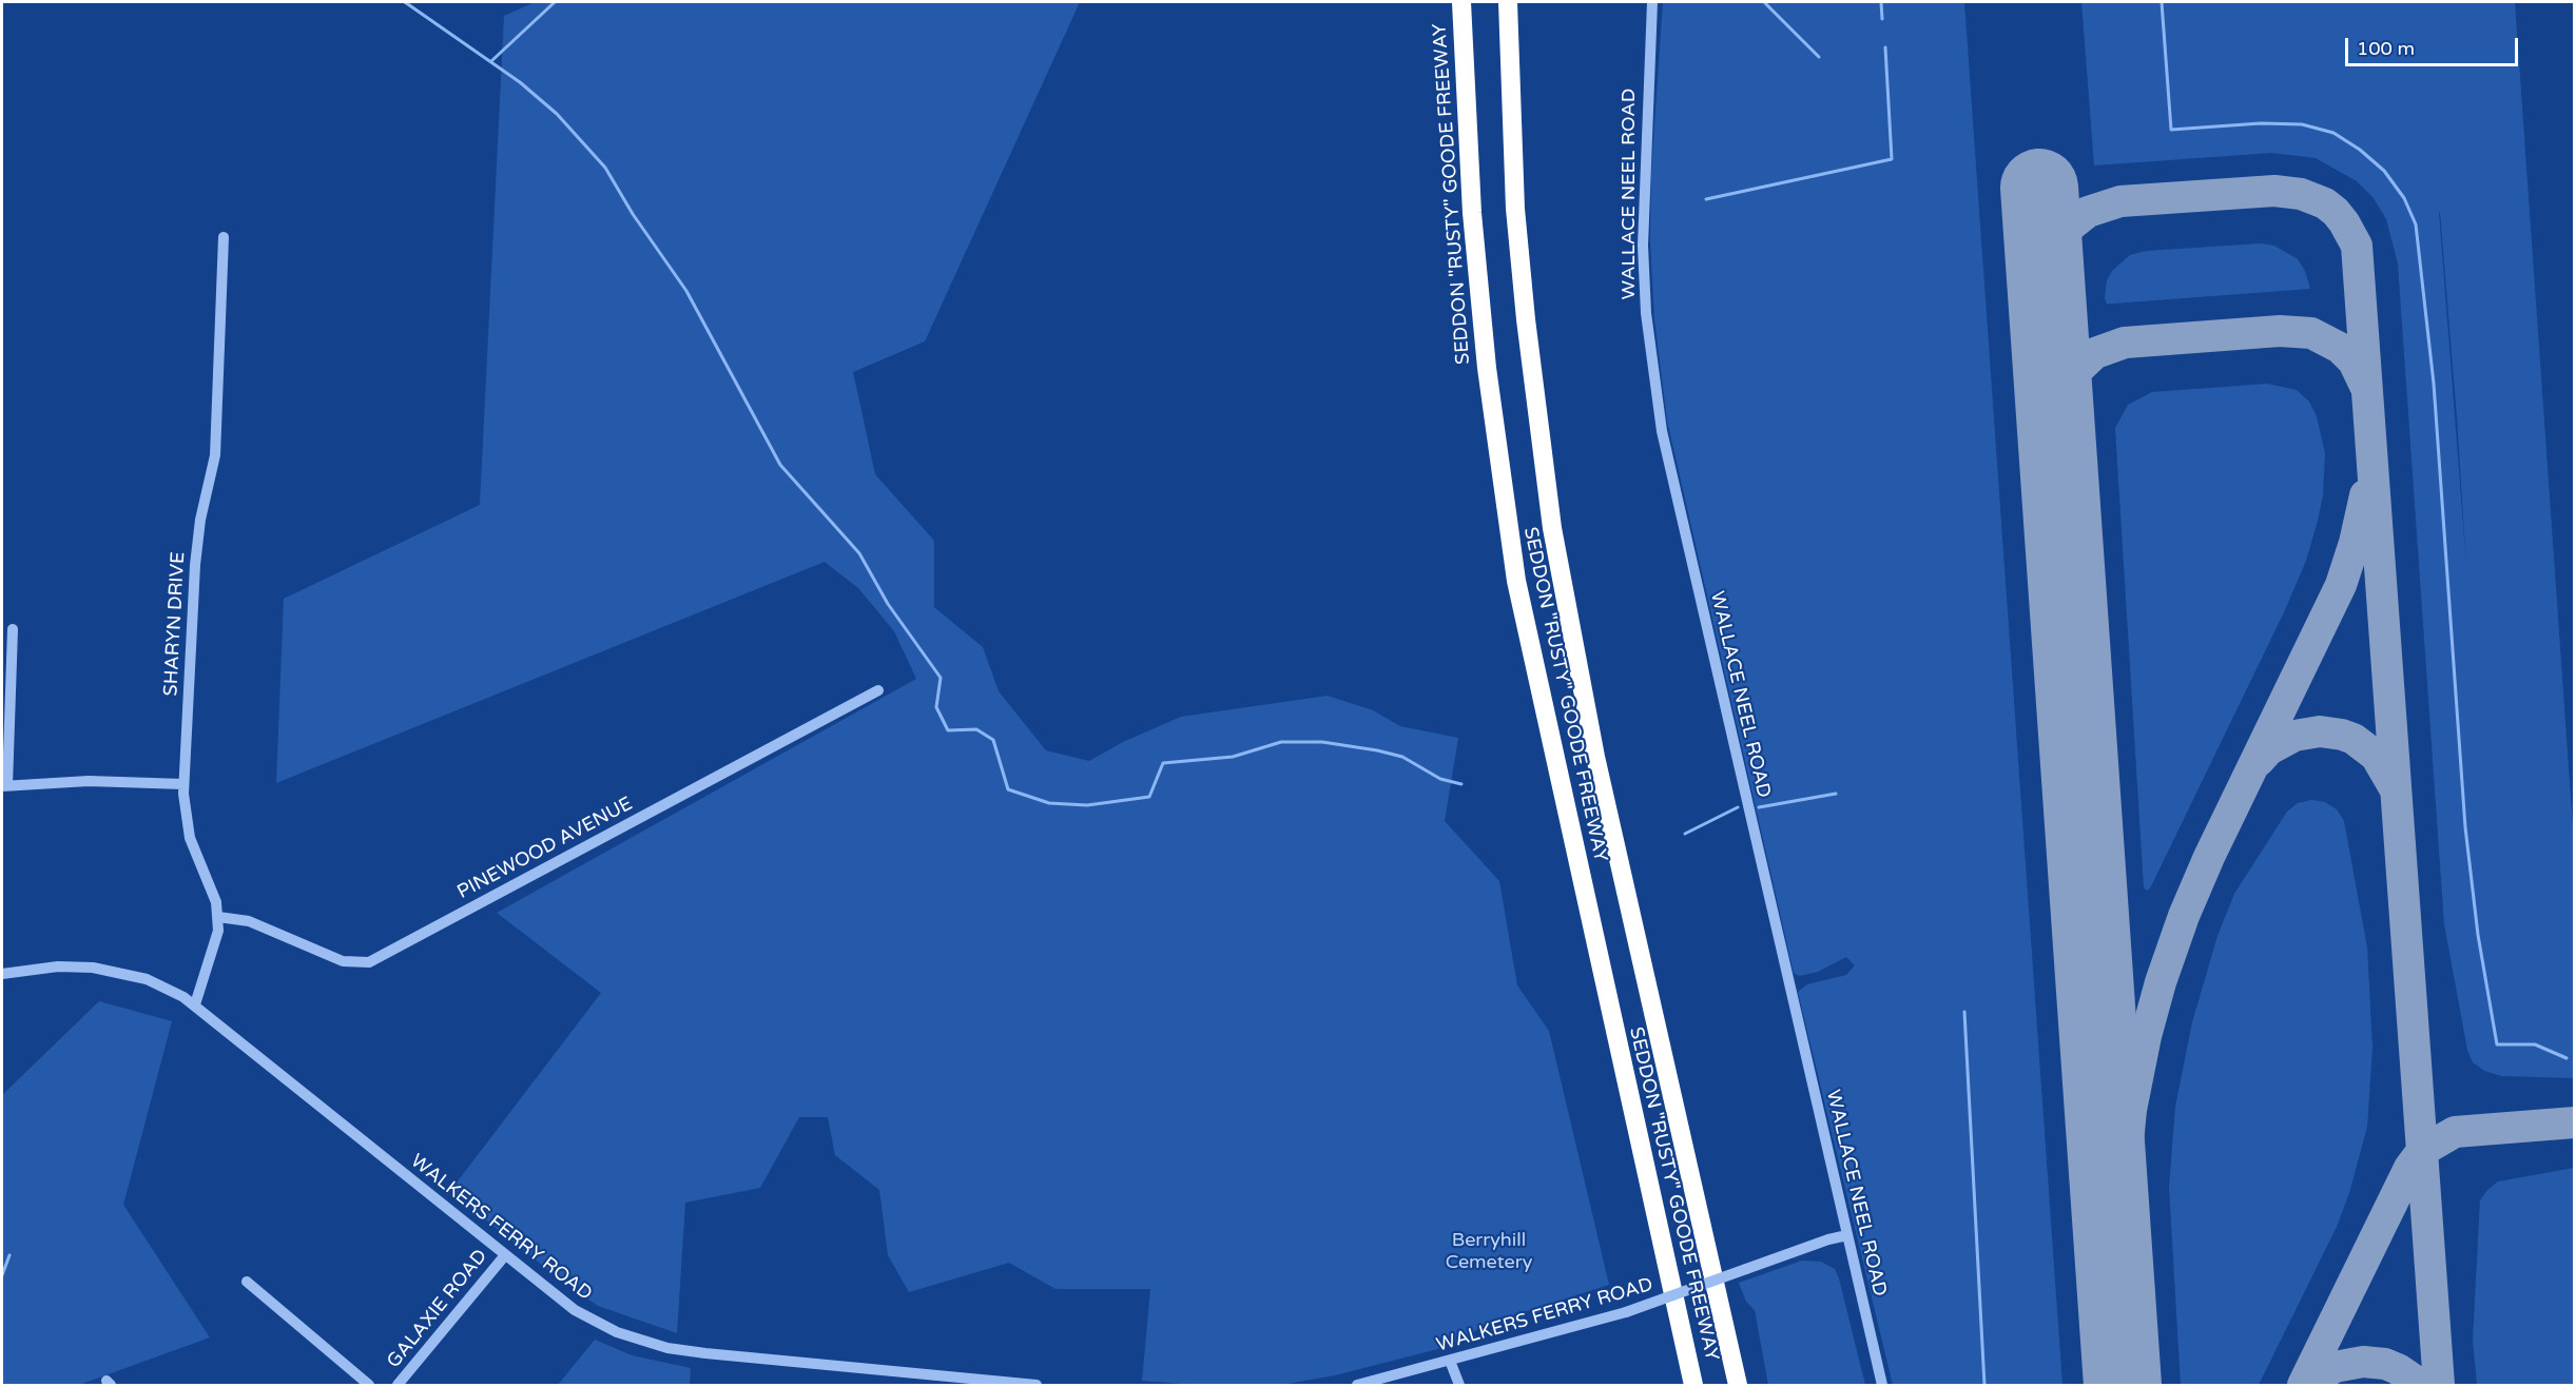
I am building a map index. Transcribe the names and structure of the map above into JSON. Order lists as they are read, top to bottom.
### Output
{
  "streets": {
    "highway": ["SEDDON \"RUSTY\" GOODE FREEWAY"],
    "street": [
      "WALLACE NEEL ROAD",
      "SHARYN DRIVE",
      "PINEWOOD AVENUE",
      "WALKERS FERRY ROAD",
      "GALAXIE ROAD"
    ]
  },
  "crossings": [
    ["WALLACE NEEL ROAD", "WALKERS FERRY ROAD"],
    ["SHARYN DRIVE", "PINEWOOD AVENUE"],
    ["SHARYN DRIVE", "WALKERS FERRY ROAD"],
    ["WALKERS FERRY ROAD", "GALAXIE ROAD"]
  ],
  "parks": ["Berryhill Cemetery"],
  "scale_bar": "100 m"
}
